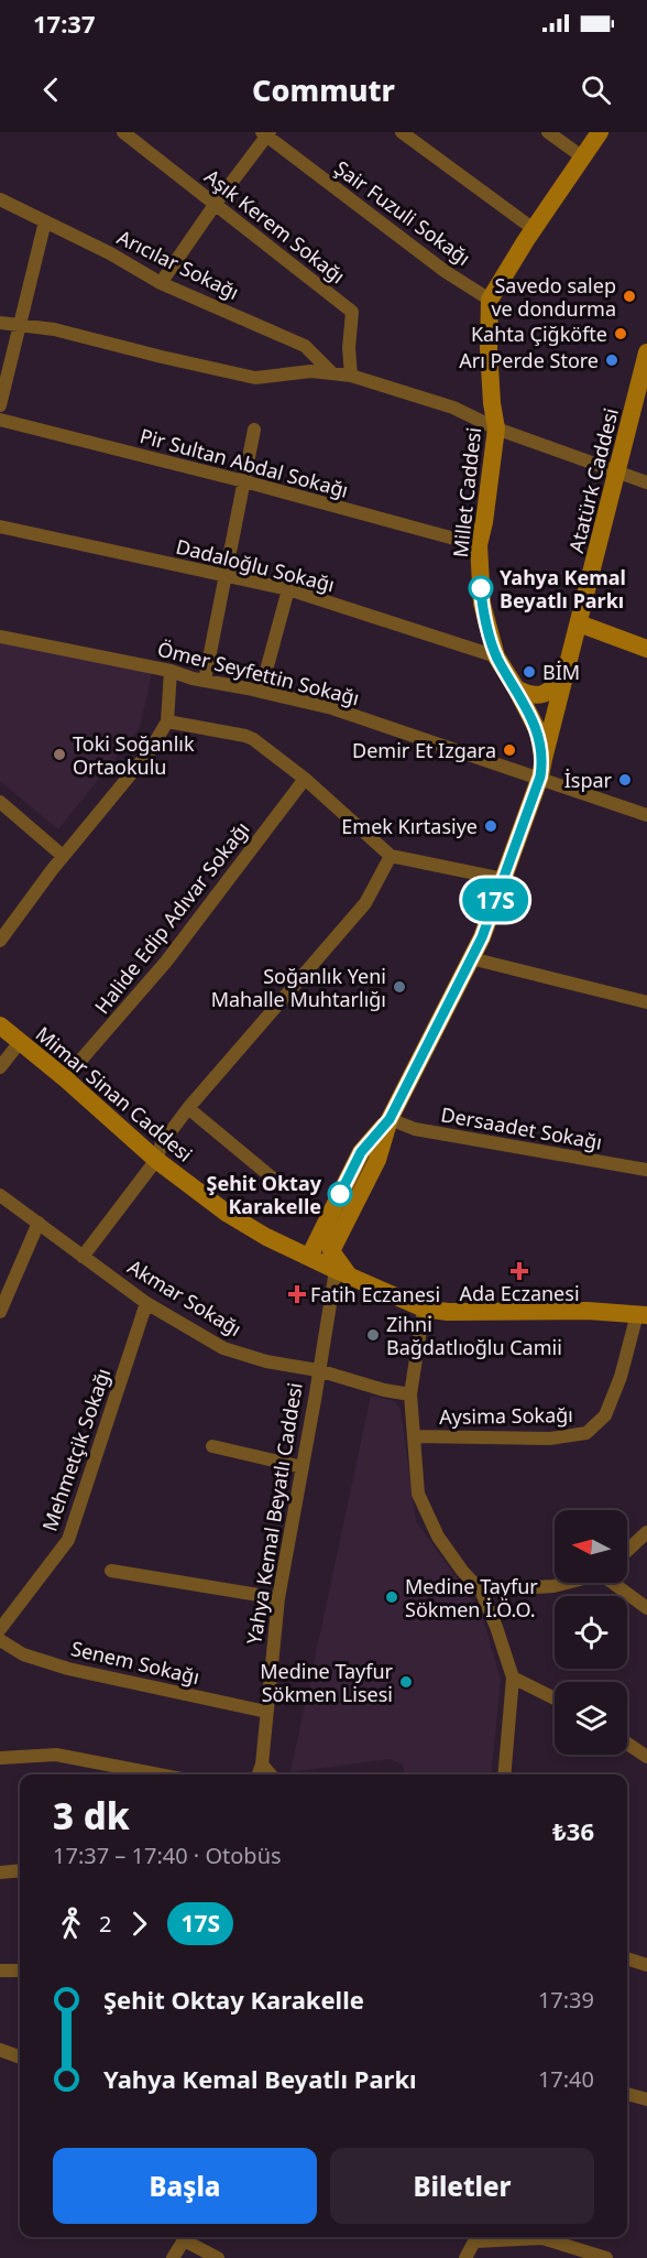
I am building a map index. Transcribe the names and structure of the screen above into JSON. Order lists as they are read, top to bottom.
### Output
{
  "streets": {
    "street": [
      "Şair Fuzuli Sokağı",
      "Aşık Kerem Sokağı",
      "Arıcılar Sokağı",
      "Pir Sultan Abdal Sokağı",
      "Atatürk Caddesi",
      "Millet Caddesi",
      "Dadaloğlu Sokağı",
      "Ömer Seyfettin Sokağı",
      "Halide Edip Adıvar Sokağı",
      "Mimar Sinan Caddesi",
      "Dersaadet Sokağı",
      "Akmar Sokağı",
      "Aysima Sokağı",
      "Mehmetçik Sokağı",
      "Yahya Kemal Beyatlı Caddesi",
      "Senem Sokağı"
    ]
  },
  "crossings": [
    ["Şair Fuzuli Sokağı", "Millet Caddesi"],
    ["Pir Sultan Abdal Sokağı", "Millet Caddesi"],
    ["Millet Caddesi", "Dadaloğlu Sokağı"],
    ["Millet Caddesi", "Ömer Seyfettin Sokağı"],
    ["Halide Edip Adıvar Sokağı", "Mimar Sinan Caddesi"],
    ["Mimar Sinan Caddesi", "Aysima Sokağı"],
    ["Mimar Sinan Caddesi", "Yahya Kemal Beyatlı Caddesi"],
    ["Akmar Sokağı", "Mehmetçik Sokağı"],
    ["Akmar Sokağı", "Yahya Kemal Beyatlı Caddesi"],
    ["Yahya Kemal Beyatlı Caddesi", "Senem Sokağı"]
  ],
  "places": {
    "other": [
      "Savedo salep ve dondurma",
      "Kahta Çiğköfte",
      "Arı Perde Store",
      "Yahya Kemal Beyatlı Parkı",
      "BİM",
      "Demir Et Izgara",
      "Toki Soğanlık Ortaokulu",
      "İspar",
      "Emek Kırtasiye",
      "Soğanlık Yeni Mahalle Muhtarlığı",
      "Şehit Oktay Karakelle",
      "Zihni Bağdatlıoğlu Camii",
      "Medine Tayfur Sökmen İ.Ö.O.",
      "Medine Tayfur Sökmen Lisesi"
    ],
    "health": ["Ada Eczanesi", "Fatih Eczanesi"]
  },
  "lines": ["bus line 17S"],
  "north": "left",
  "page": {
    "status": "17:37",
    "header": "Commutr",
    "on_map": "17S",
    "heading": ["3 dk", "17:37 – 17:40 · Otobüs", "₺36"],
    "legs": ["2", "17S"],
    "list": [
      {
        "name": "Şehit Oktay Karakelle",
        "value": "17:39"
      },
      {
        "name": "Yahya Kemal Beyatlı Parkı",
        "value": "17:40"
      }
    ],
    "buttons": ["Başla", "Biletler"]
  }
}
